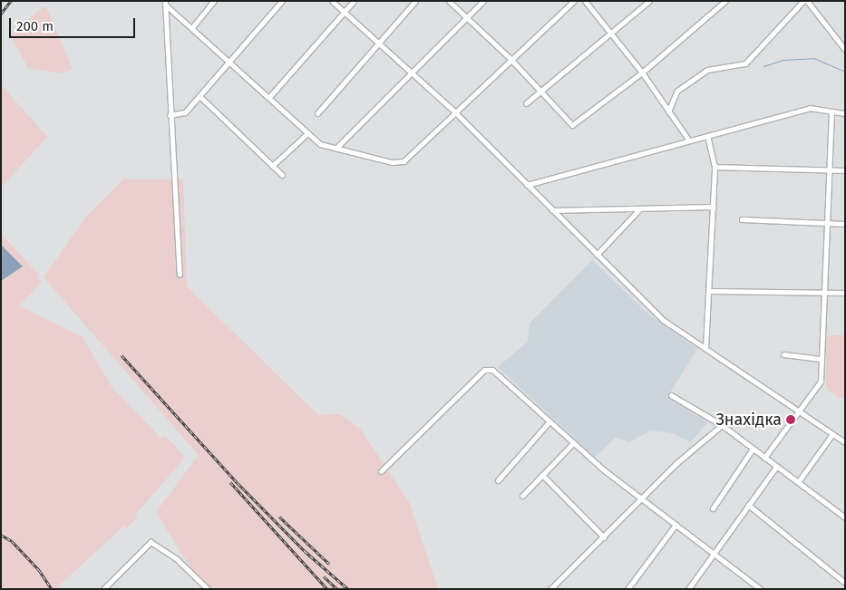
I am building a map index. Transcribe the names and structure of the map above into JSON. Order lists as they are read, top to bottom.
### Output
{
  "places": ["Знахідка"],
  "scale_bar": "200 m"
}
